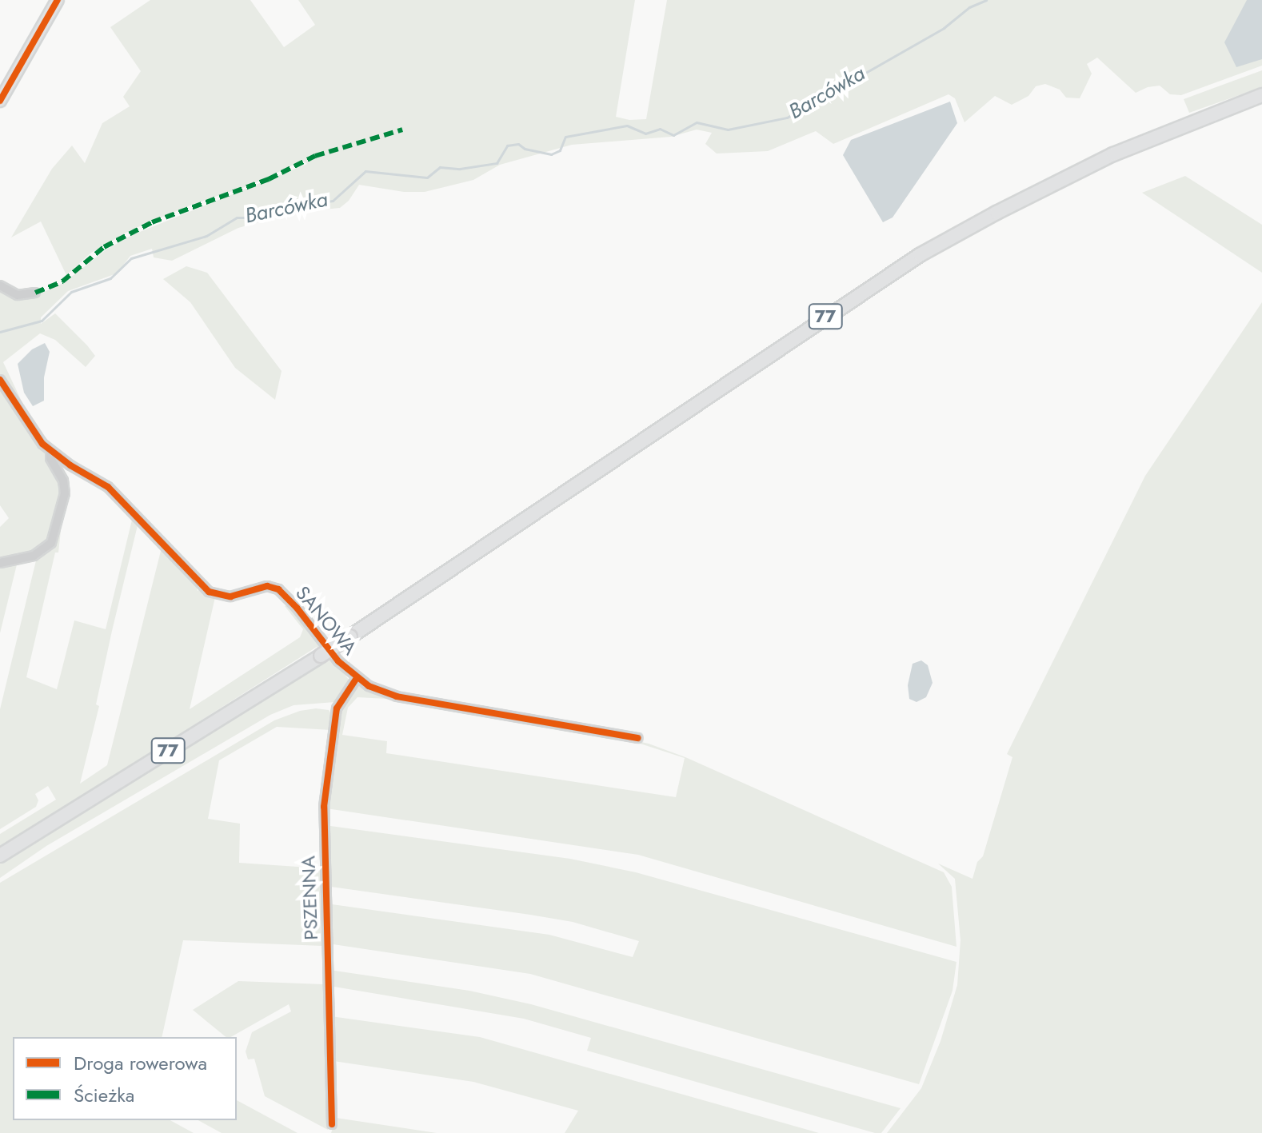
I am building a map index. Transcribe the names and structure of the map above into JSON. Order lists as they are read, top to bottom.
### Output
{
  "streets": {
    "main road": ["77"],
    "street": ["SANOWA", "PSZENNA"]
  },
  "crossings": [
    ["SANOWA", "PSZENNA"]
  ],
  "water": ["Barcówka"],
  "legend": ["Droga rowerowa", "Ścieżka"]
}
